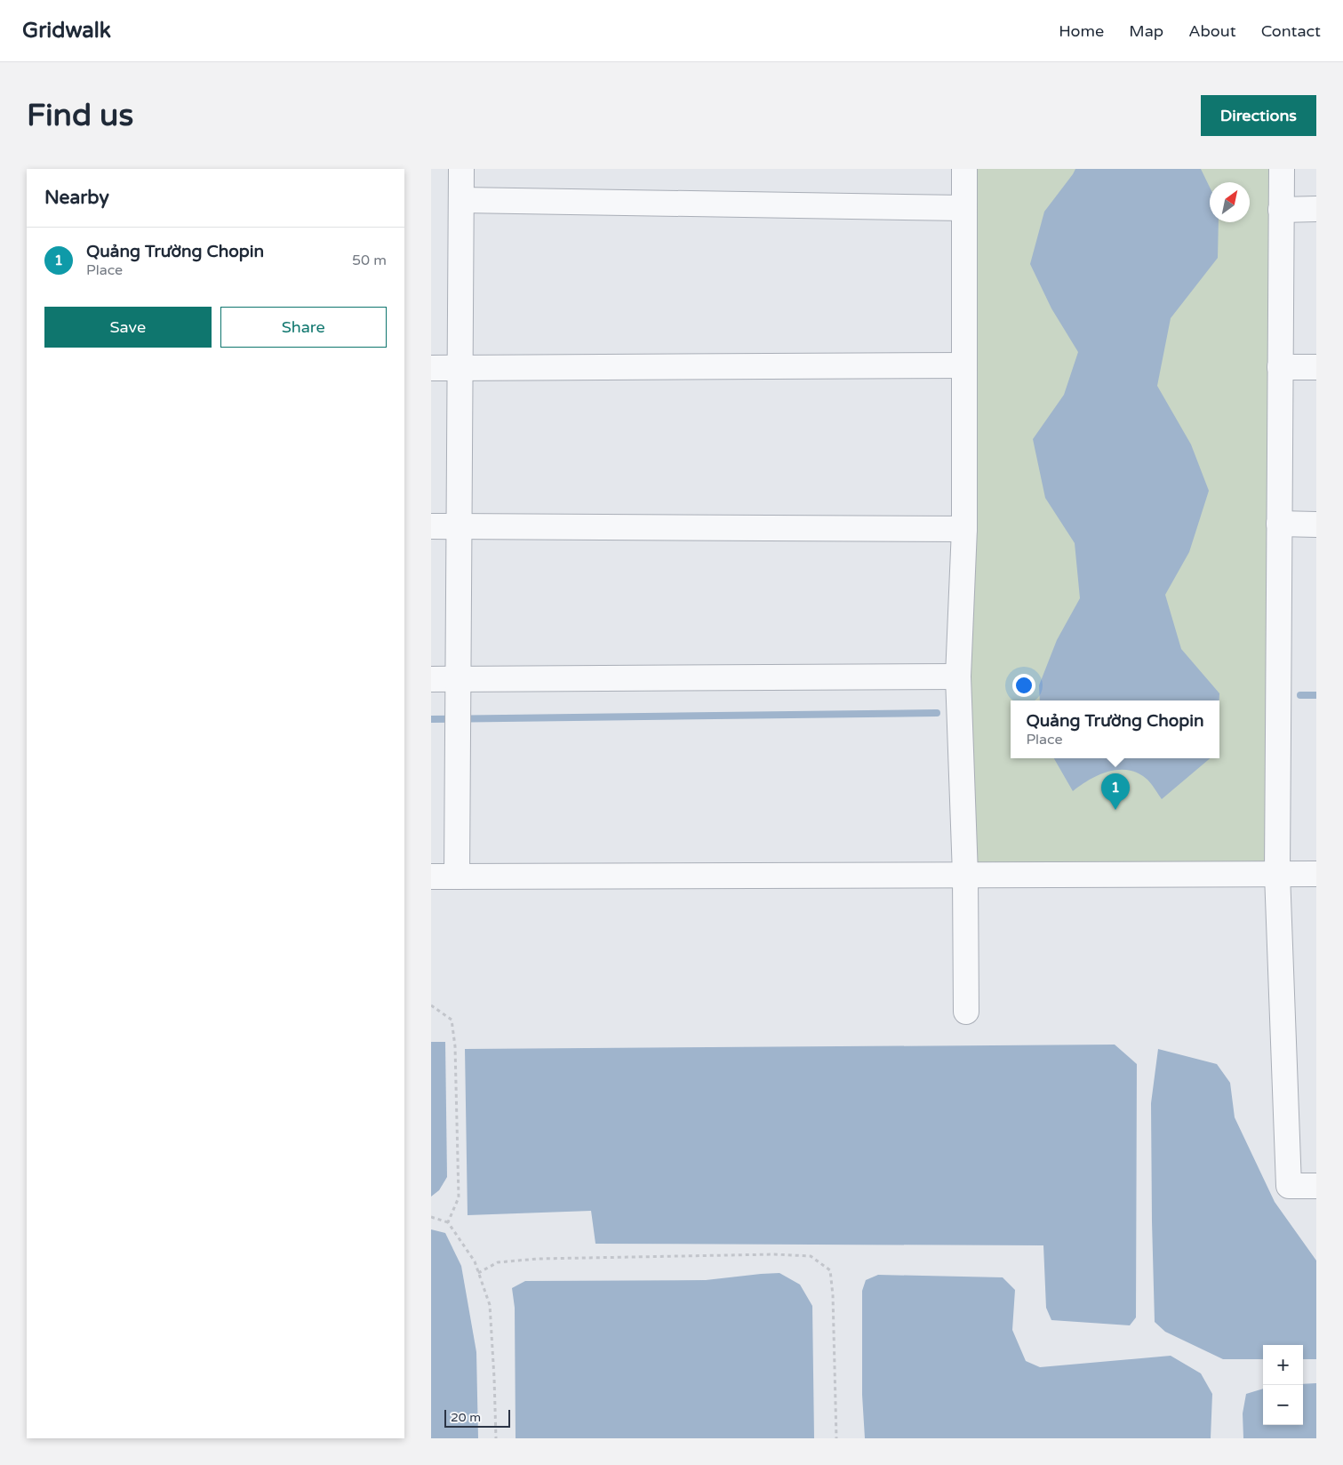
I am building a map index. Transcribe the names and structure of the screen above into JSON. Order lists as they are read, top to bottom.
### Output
{
  "scale_bar": "20 m",
  "north": "top right",
  "page": {
    "header": "Gridwalk",
    "nav": [
      "Home",
      "Map",
      "About",
      "Contact"
    ],
    "buttons": [
      "Directions",
      ["Save", "Share"]
    ],
    "title": "Find us",
    "heading": "Nearby",
    "list": [
      {
        "mark": "1",
        "name": "Quảng Trường Chopin",
        "note": "Place",
        "value": "50 m"
      }
    ],
    "popup": ["Quảng Trường Chopin", "Place"],
    "pins": "1",
    "map_buttons": ["+", "−"],
    "scale": "20 m"
  }
}
